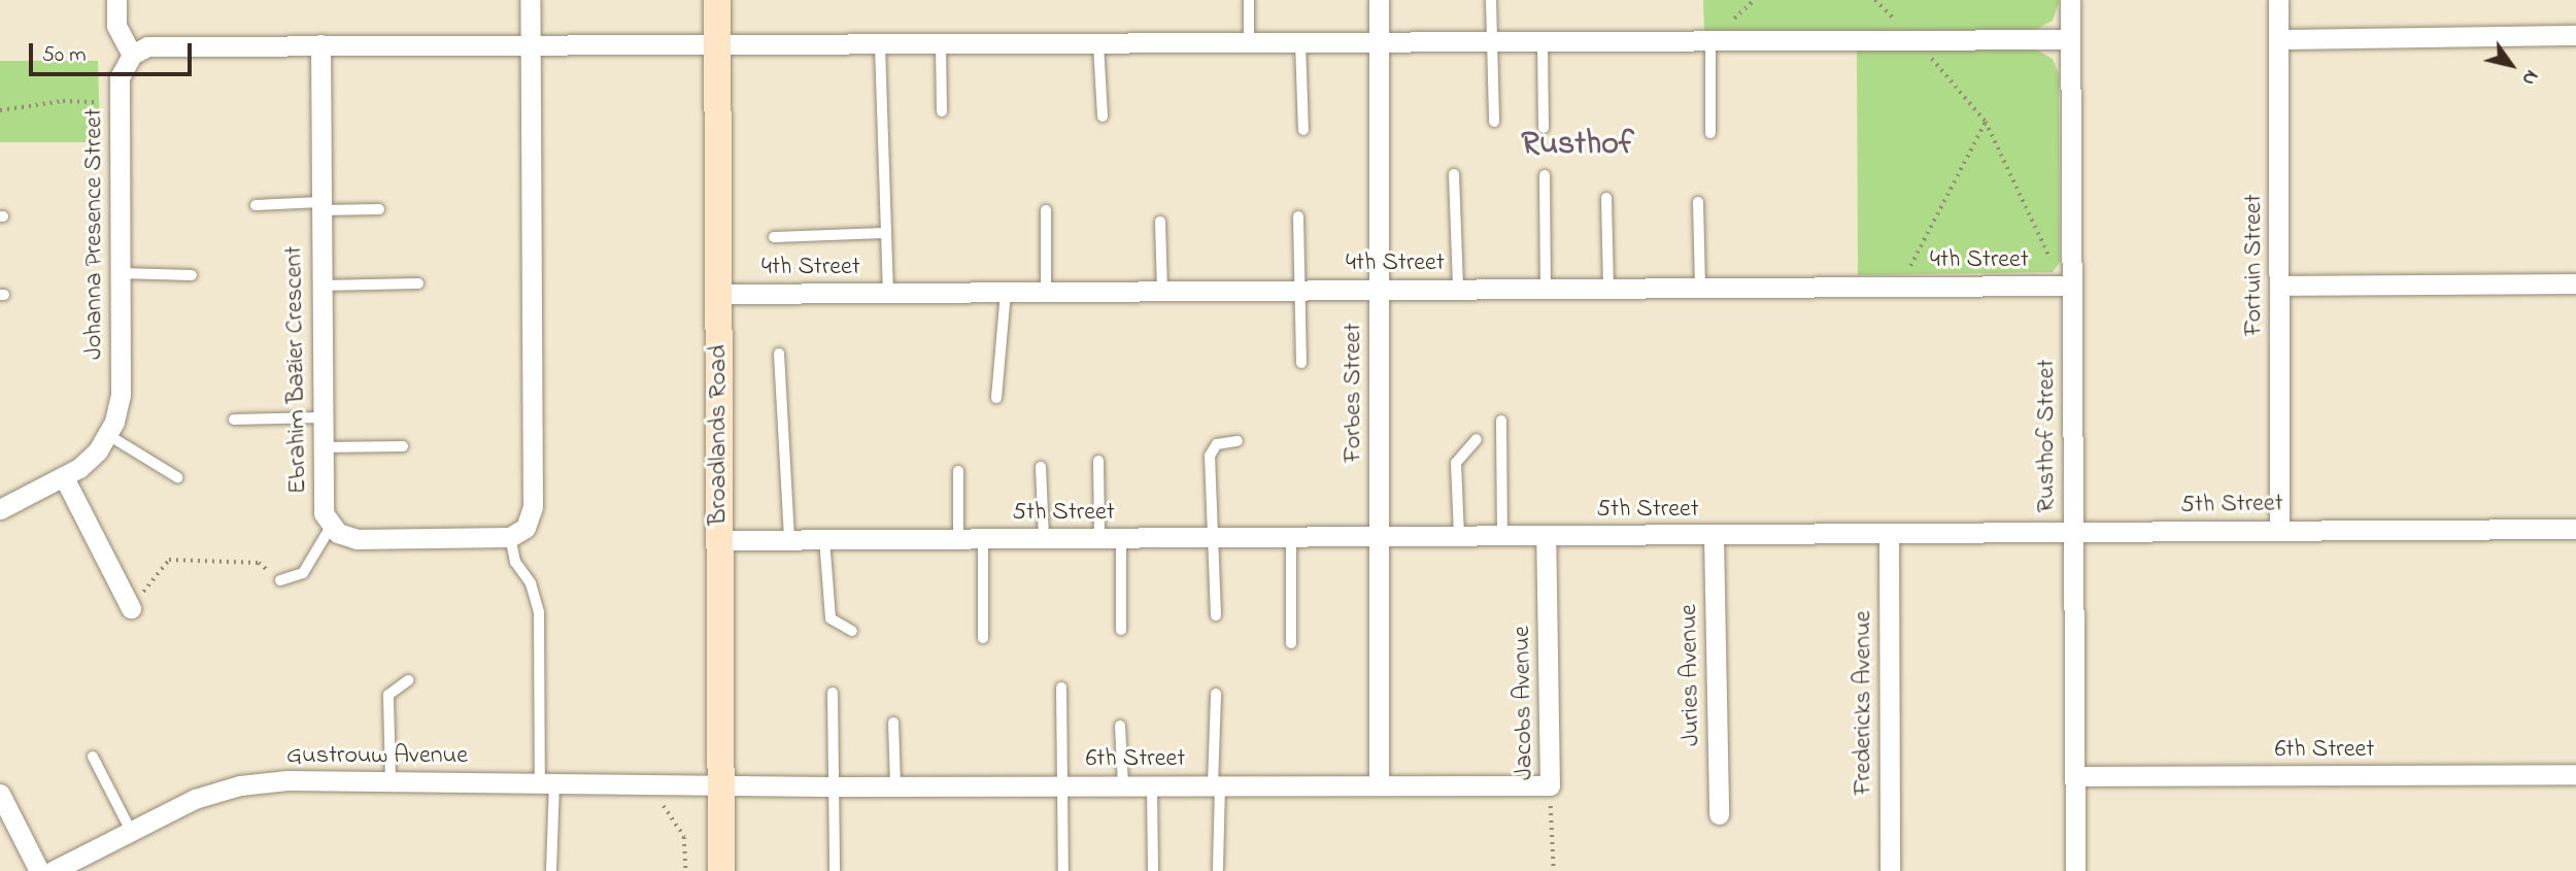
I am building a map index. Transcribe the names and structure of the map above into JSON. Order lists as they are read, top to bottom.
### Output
{
  "streets": {
    "main road": ["Broadlands Road"],
    "street": [
      "Johanna Presence Street",
      "4th Street",
      "Fortuin Street",
      "Ebrahim Bazier Crescent",
      "Forbes Street",
      "Rusthof Street",
      "5th Street",
      "Juries Avenue",
      "Jacobs Avenue",
      "Fredericks Avenue",
      "6th Street",
      "Gustrouw Avenue"
    ]
  },
  "crossings": [
    ["4th Street", "Forbes Street"],
    ["4th Street", "Broadlands Road"],
    ["4th Street", "Rusthof Street"],
    ["Fortuin Street", "5th Street"],
    ["Forbes Street", "5th Street"],
    ["Forbes Street", "6th Street"],
    ["Broadlands Road", "5th Street"],
    ["Broadlands Road", "6th Street"],
    ["Broadlands Road", "Gustrouw Avenue"],
    ["Rusthof Street", "5th Street"],
    ["Rusthof Street", "6th Street"],
    ["5th Street", "Juries Avenue"],
    ["5th Street", "Jacobs Avenue"],
    ["5th Street", "Fredericks Avenue"],
    ["Jacobs Avenue", "6th Street"],
    ["6th Street", "Gustrouw Avenue"]
  ],
  "districts": ["Rusthof"],
  "scale_bar": "50 m",
  "north": "bottom right"
}
